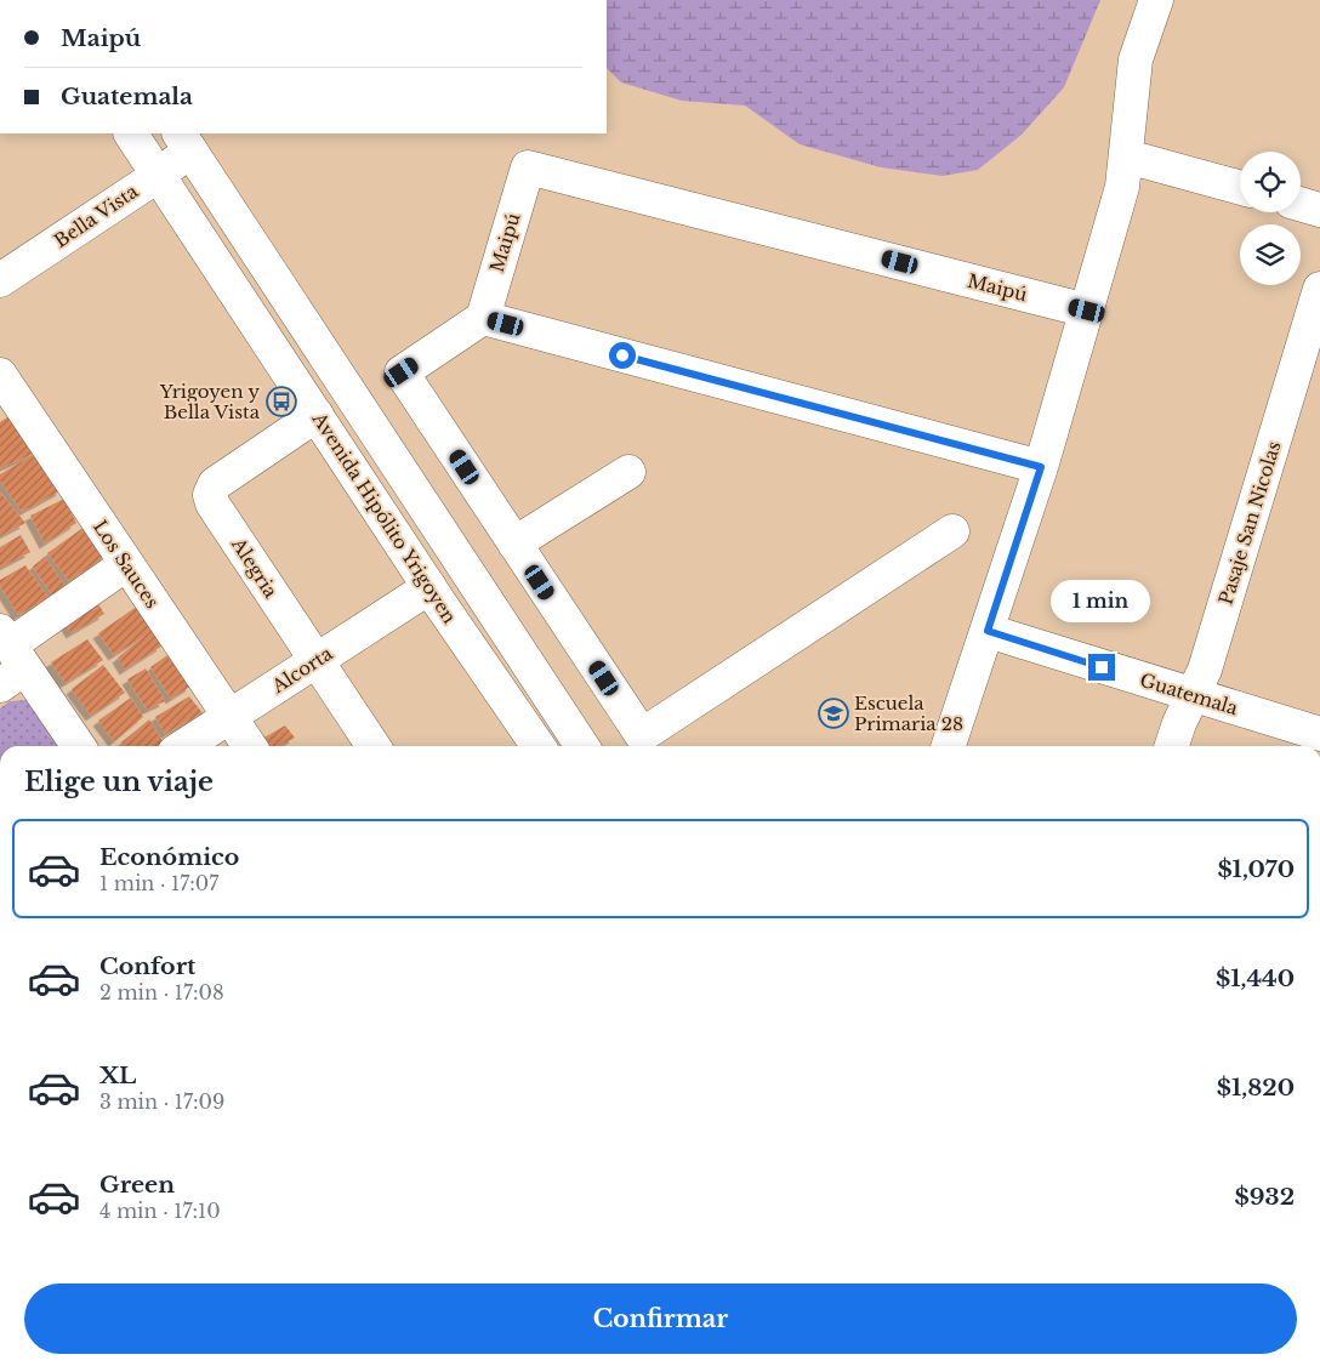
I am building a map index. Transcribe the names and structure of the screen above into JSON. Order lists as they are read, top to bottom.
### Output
{
  "streets": {
    "street": [
      "Bella Vista",
      "Maipú",
      "Avenida Hipólito Yrigoyen",
      "Pasaje San Nicolas",
      "Los Sauces",
      "Alegria",
      "Alcorta",
      "Guatemala"
    ]
  },
  "crossings": [
    ["Bella Vista", "Avenida Hipólito Yrigoyen"],
    ["Avenida Hipólito Yrigoyen", "Alegria"],
    ["Avenida Hipólito Yrigoyen", "Alcorta"],
    ["Pasaje San Nicolas", "Guatemala"],
    ["Los Sauces", "Alcorta"],
    ["Alegria", "Alcorta"]
  ],
  "places": {
    "bus stop": ["Yrigoyen y Bella Vista"],
    "school or university": ["Escuela Primaria 28"]
  },
  "page": {
    "banner": ["Maipú", "Guatemala"],
    "bubble": "1 min",
    "heading": "Elige un viaje",
    "list": [
      {
        "name": "Económico",
        "note": "1 min · 17:07",
        "value": "$1,070"
      },
      {
        "name": "Confort",
        "note": "2 min · 17:08",
        "value": "$1,440"
      },
      {
        "name": "XL",
        "note": "3 min · 17:09",
        "value": "$1,820"
      },
      {
        "name": "Green",
        "note": "4 min · 17:10",
        "value": "$932"
      }
    ],
    "buttons": "Confirmar"
  }
}
